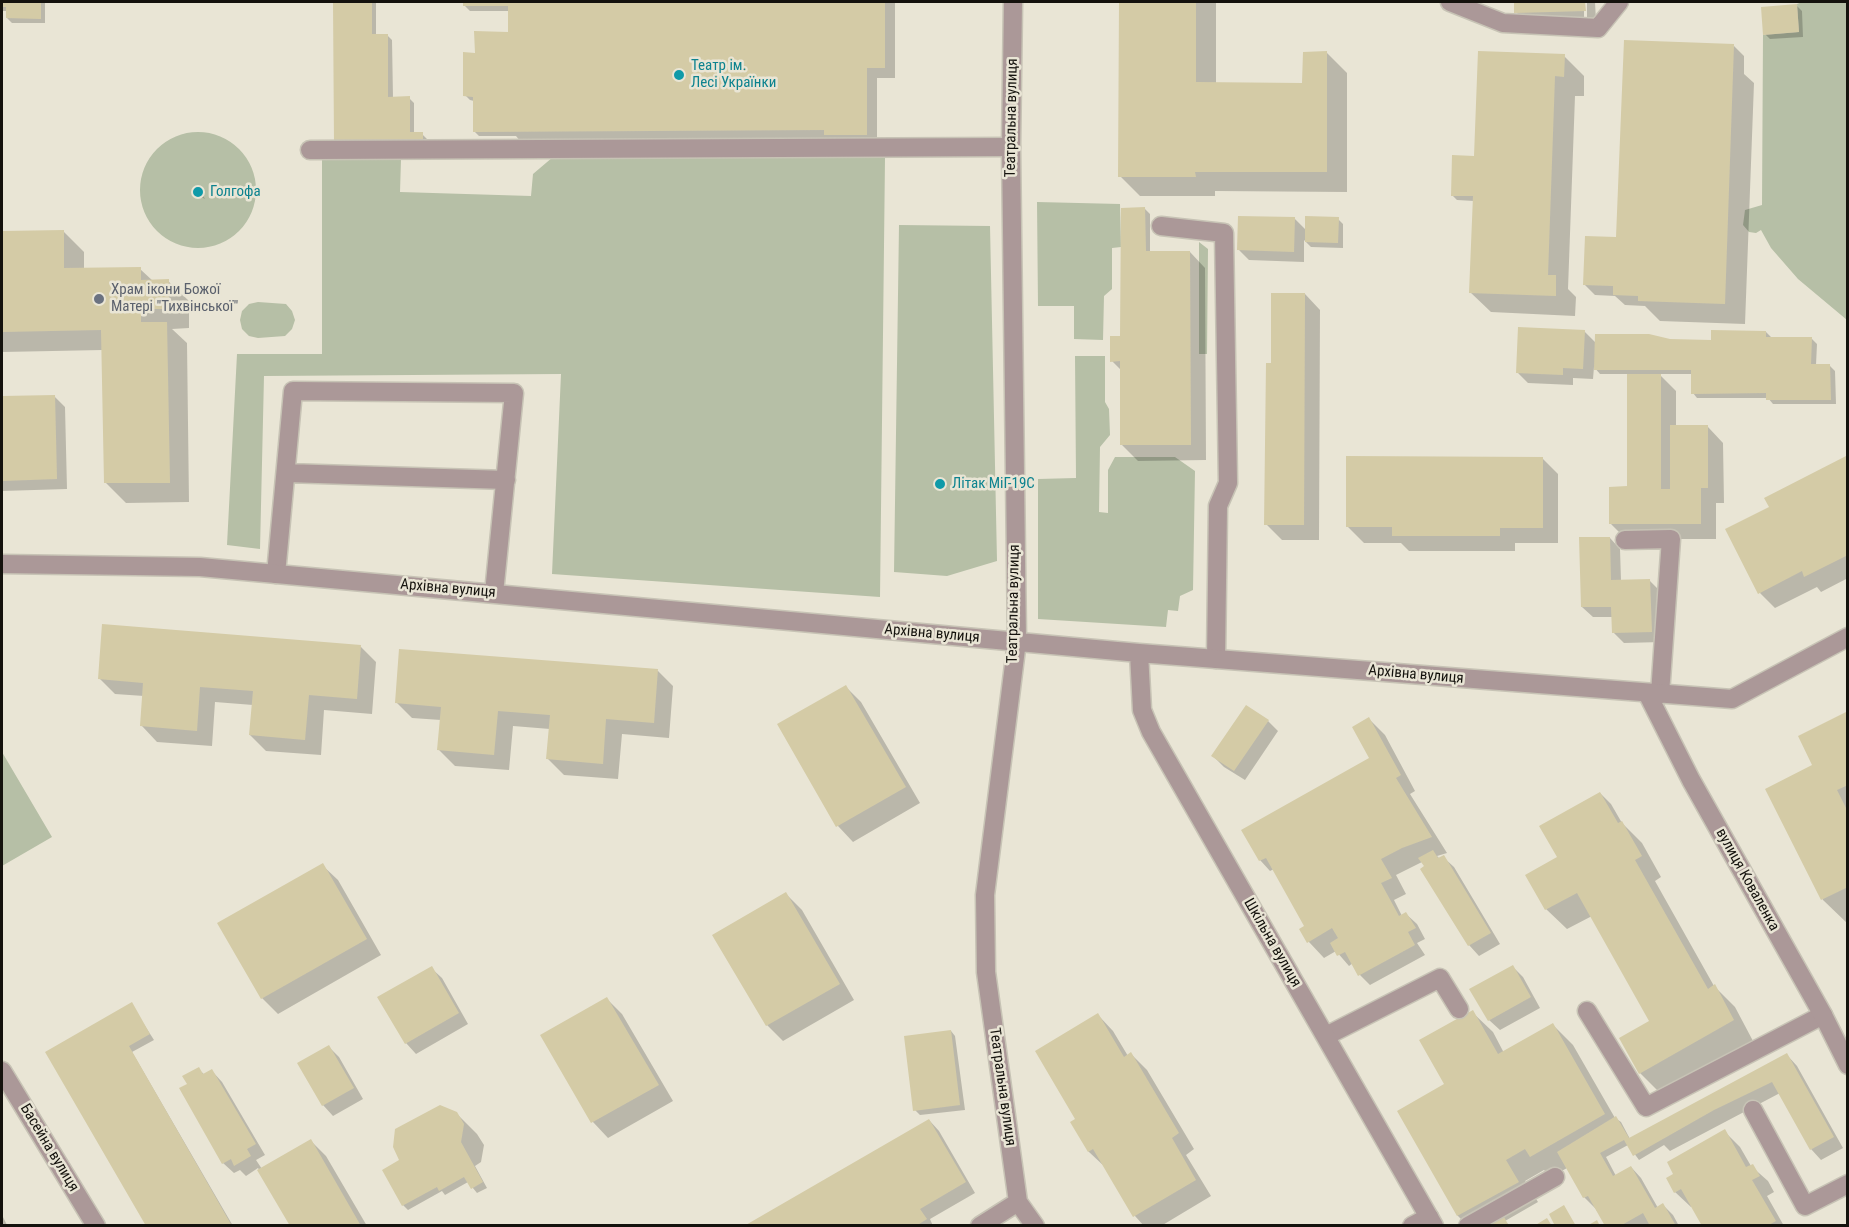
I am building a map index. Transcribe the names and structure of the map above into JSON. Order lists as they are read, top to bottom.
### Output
{
  "streets": {
    "street": [
      "Театральна вулиця",
      "Архівна вулиця",
      "вулиця Коваленка",
      "Шкільна вулиця",
      "Басейна вулиця"
    ]
  },
  "crossings": [
    ["Театральна вулиця", "Архівна вулиця"],
    ["Архівна вулиця", "вулиця Коваленка"],
    ["Архівна вулиця", "Шкільна вулиця"]
  ],
  "places": [
    "Театр ім. Лесі Українки",
    "Голгофа",
    "Храм ікони Божої Матері \"Тихвінської\"",
    "Літак МіГ-19С"
  ]
}
